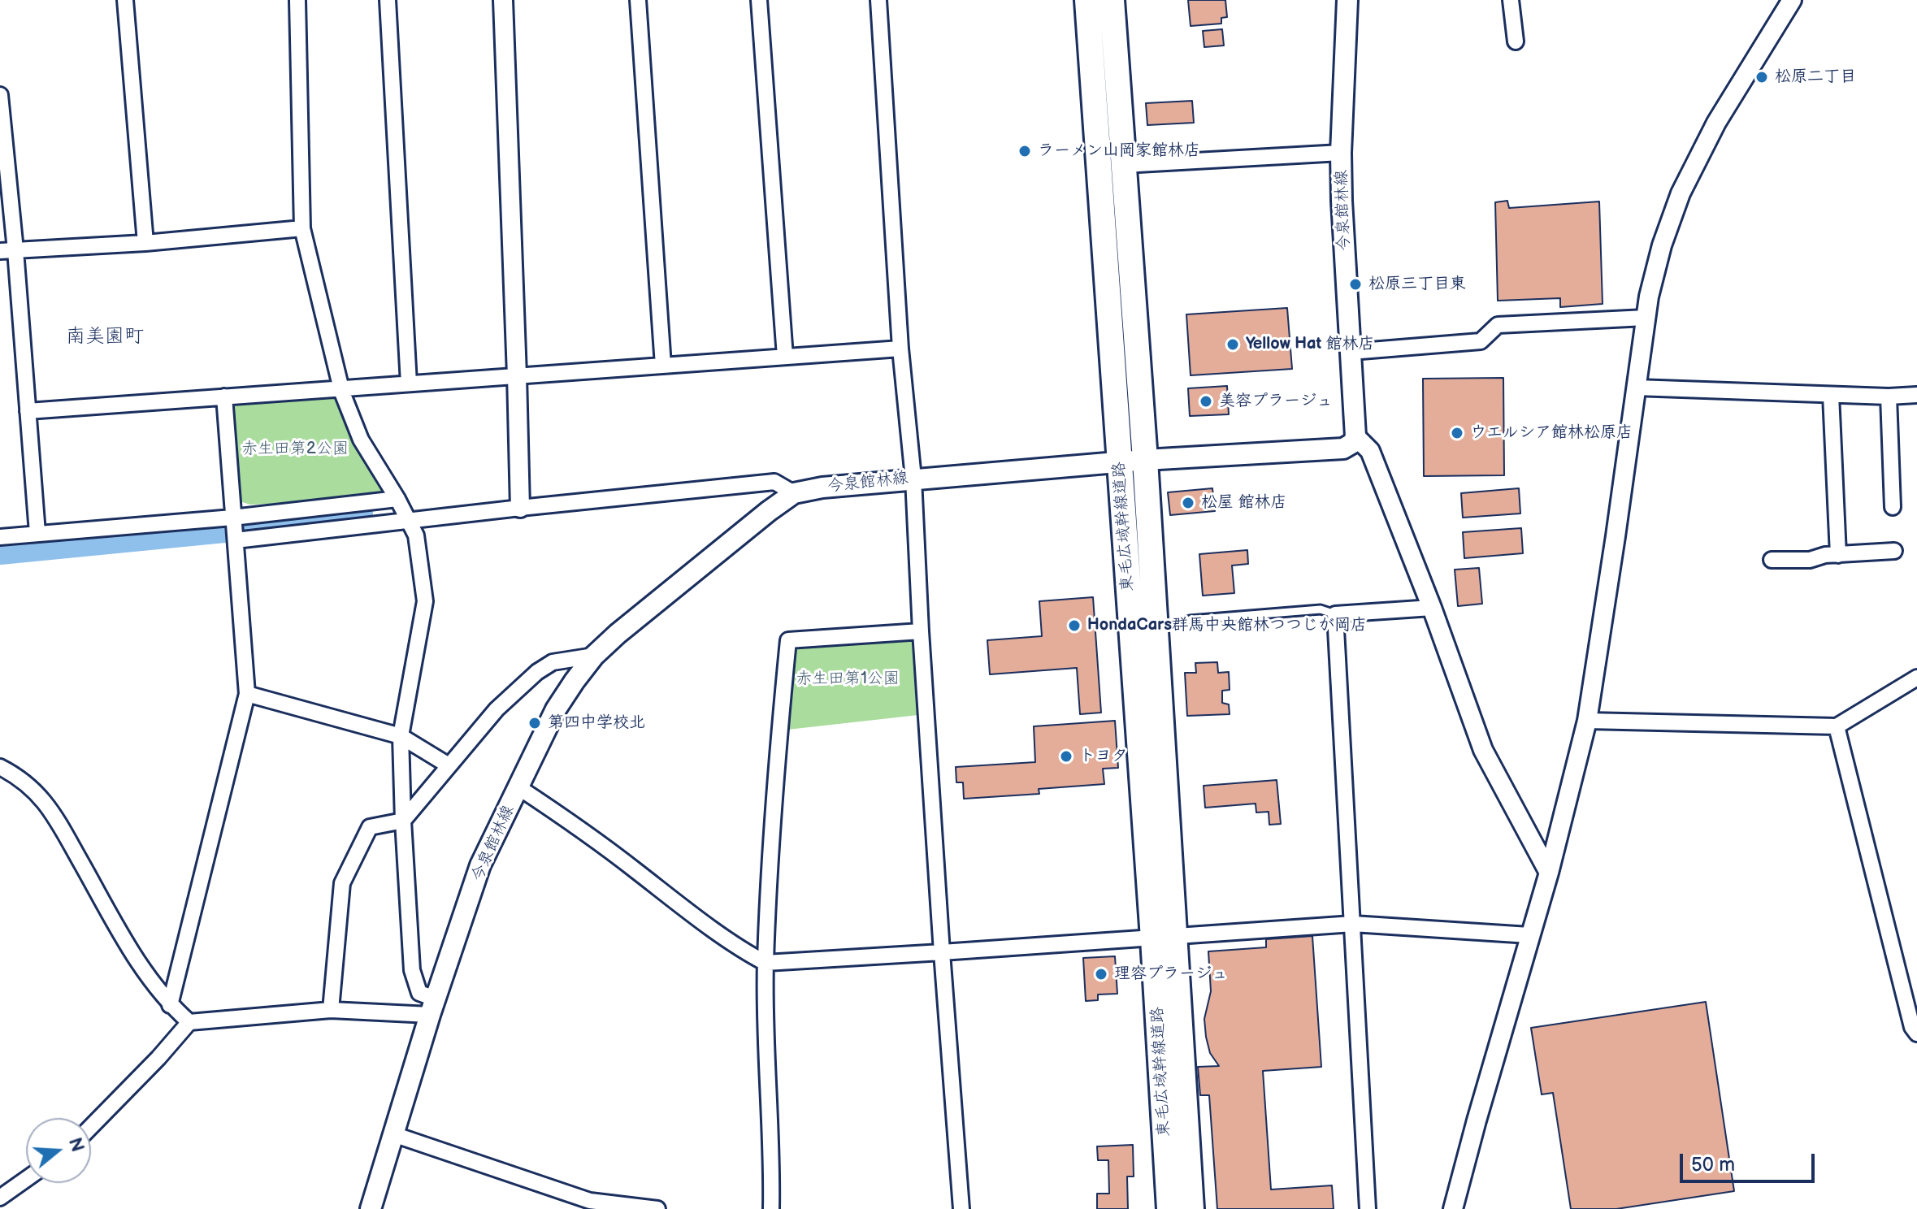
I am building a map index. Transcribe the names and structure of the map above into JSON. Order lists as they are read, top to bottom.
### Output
{
  "streets": {
    "highway": ["東毛広域幹線道路"],
    "main road": ["今泉館林線"]
  },
  "crossings": [
    ["今泉館林線", "東毛広域幹線道路"]
  ],
  "districts": ["南美園町"],
  "parks": ["赤生田第2公園", "赤生田第1公園"],
  "places": [
    "松原二丁目",
    "ラーメン山岡家館林店",
    "松原三丁目東",
    "Yellow Hat 館林店",
    "美容プラージュ",
    "ウエルシア館林松原店",
    "松屋 館林店",
    "HondaCars群馬中央館林つつじが岡店",
    "第四中学校北",
    "トヨタ",
    "理容プラージュ"
  ],
  "scale_bar": "50 m",
  "north": "right"
}
